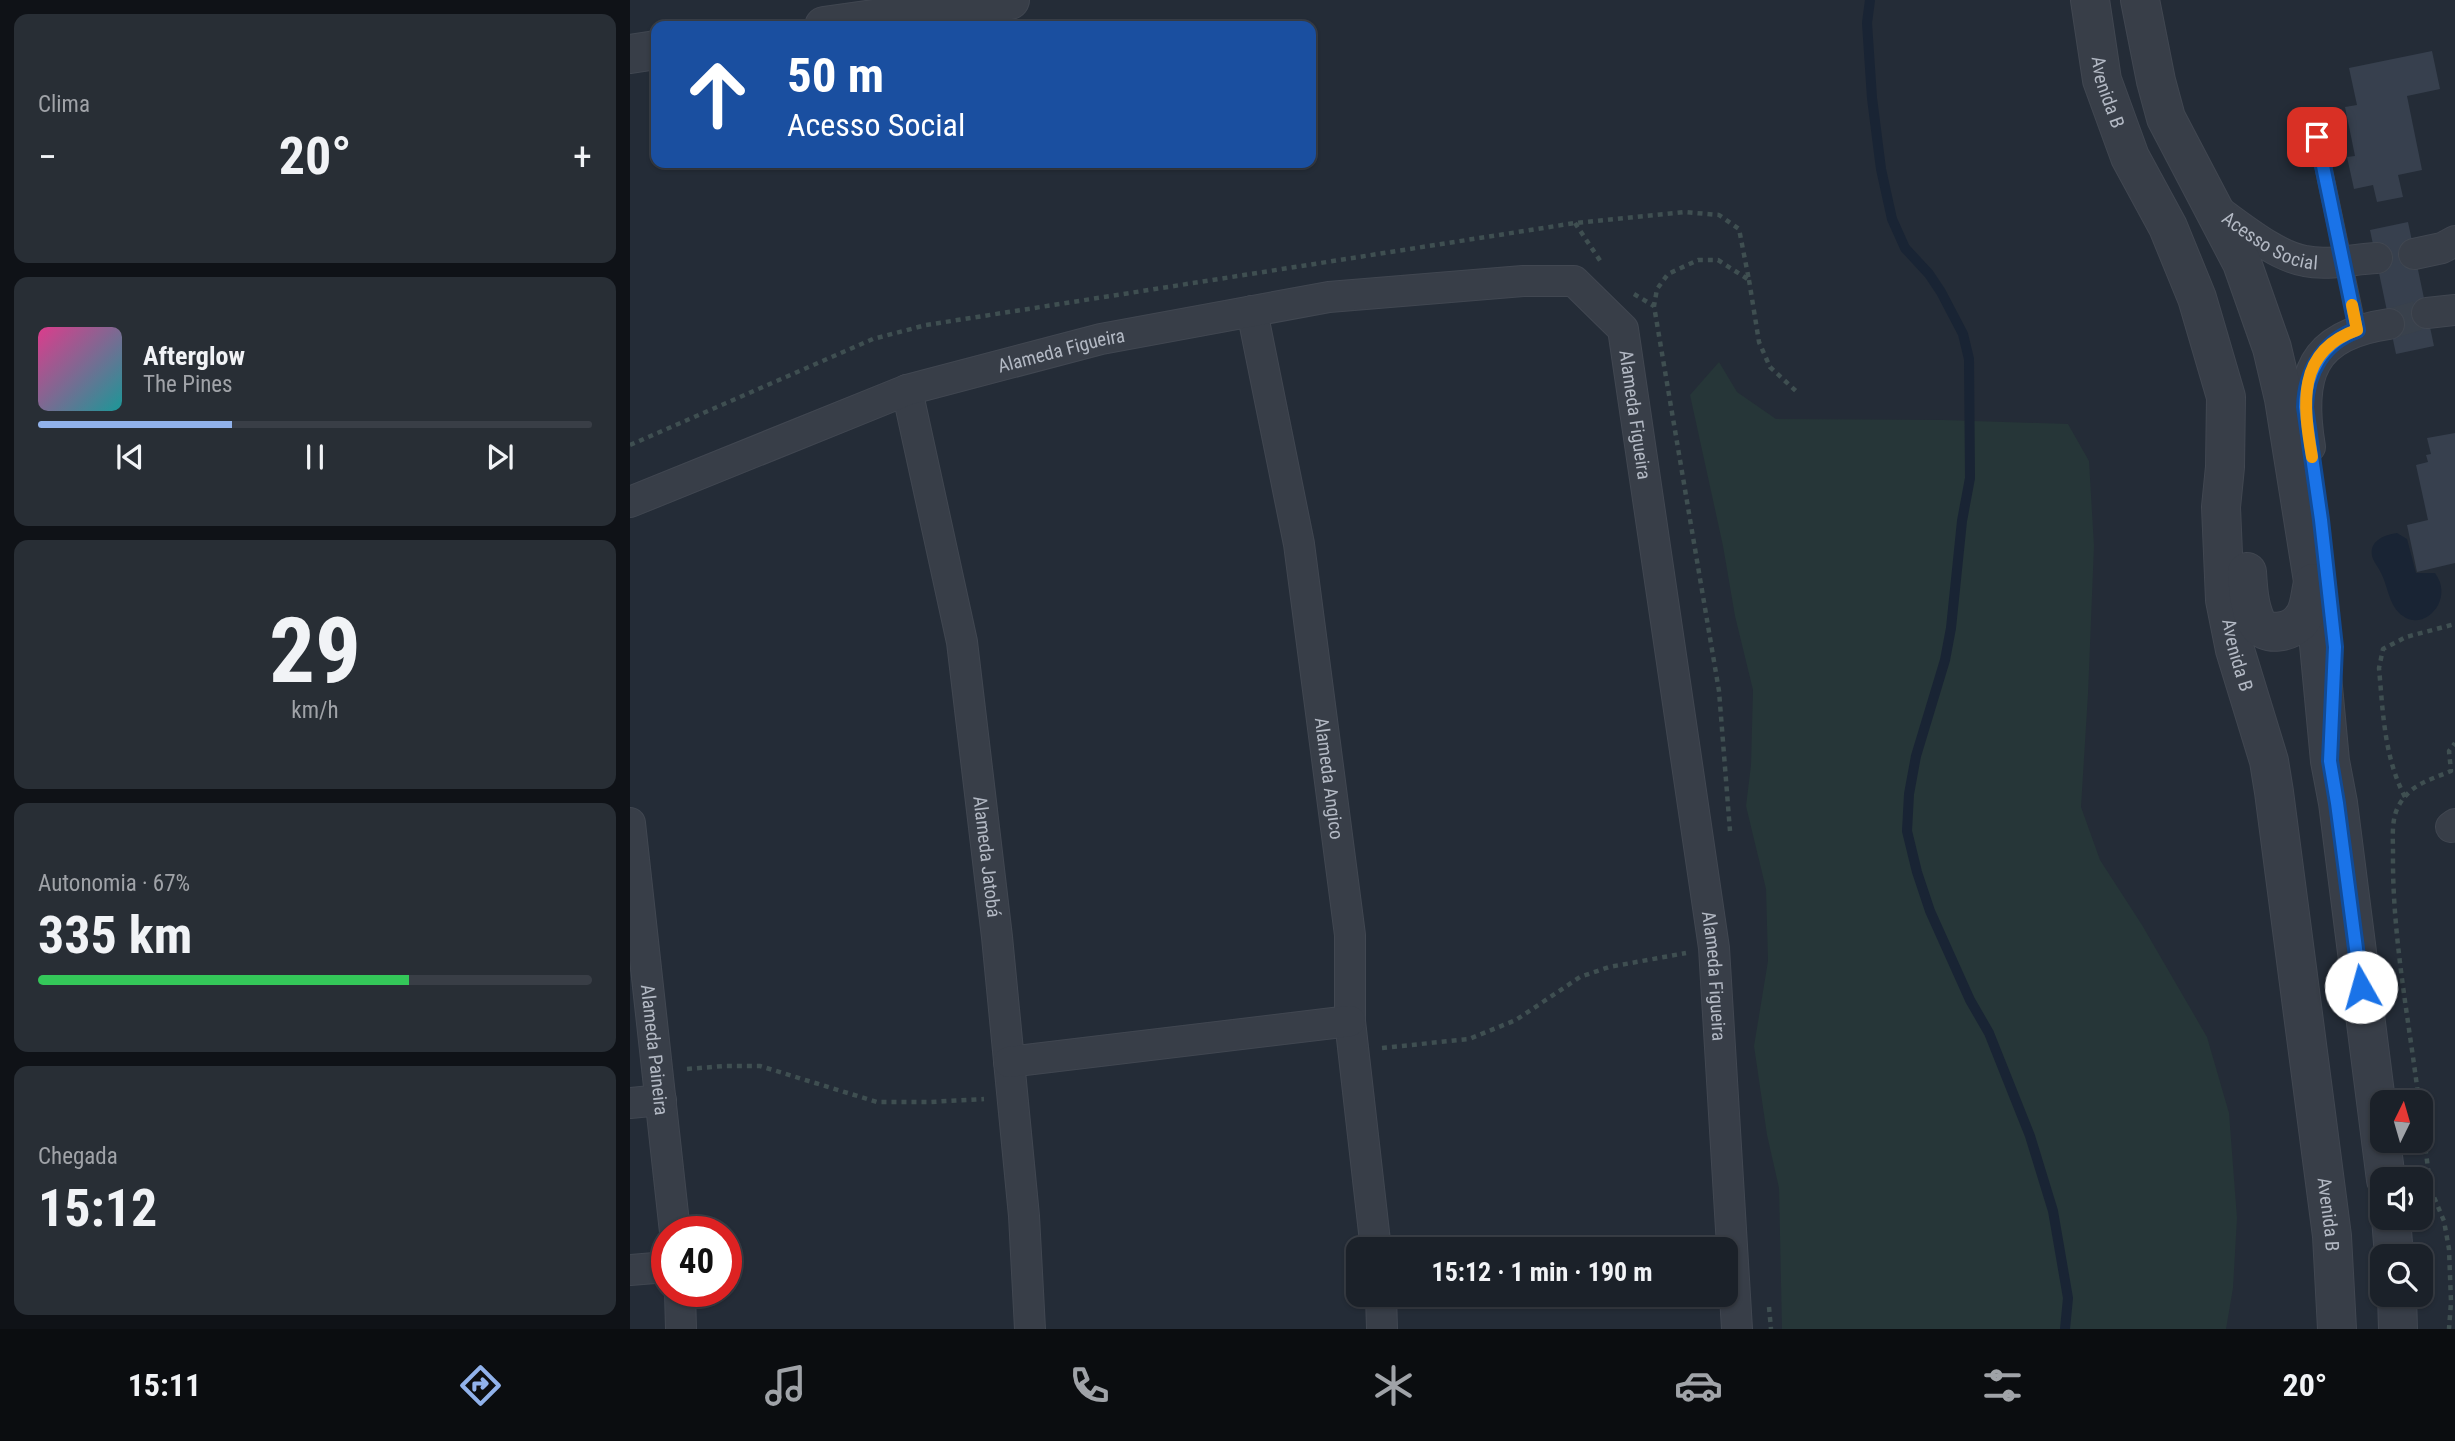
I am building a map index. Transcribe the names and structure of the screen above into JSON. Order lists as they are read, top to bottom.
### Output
{
  "streets": {
    "street": [
      "Avenida B",
      "Acesso Social",
      "Alameda Figueira",
      "Alameda Angico",
      "Alameda Jatobá",
      "Alameda Paineira"
    ]
  },
  "crossings": [
    ["Alameda Figueira", "Alameda Angico"],
    ["Alameda Figueira", "Alameda Jatobá"]
  ],
  "north": "top",
  "page": {
    "tile": [
      "Clima",
      ["29", "km/h"],
      ["Autonomia · 67%", "335 km"],
      ["Chegada", "15:12"]
    ],
    "turn": ["50 m", "Acesso Social"],
    "heat": ["−", "20°", "+"],
    "song": ["Afterglow", "The Pines"],
    "limit": "40",
    "trip": "15:12 · 1 min · 190 m",
    "tabs": ["15:11", "20°"]
  }
}
